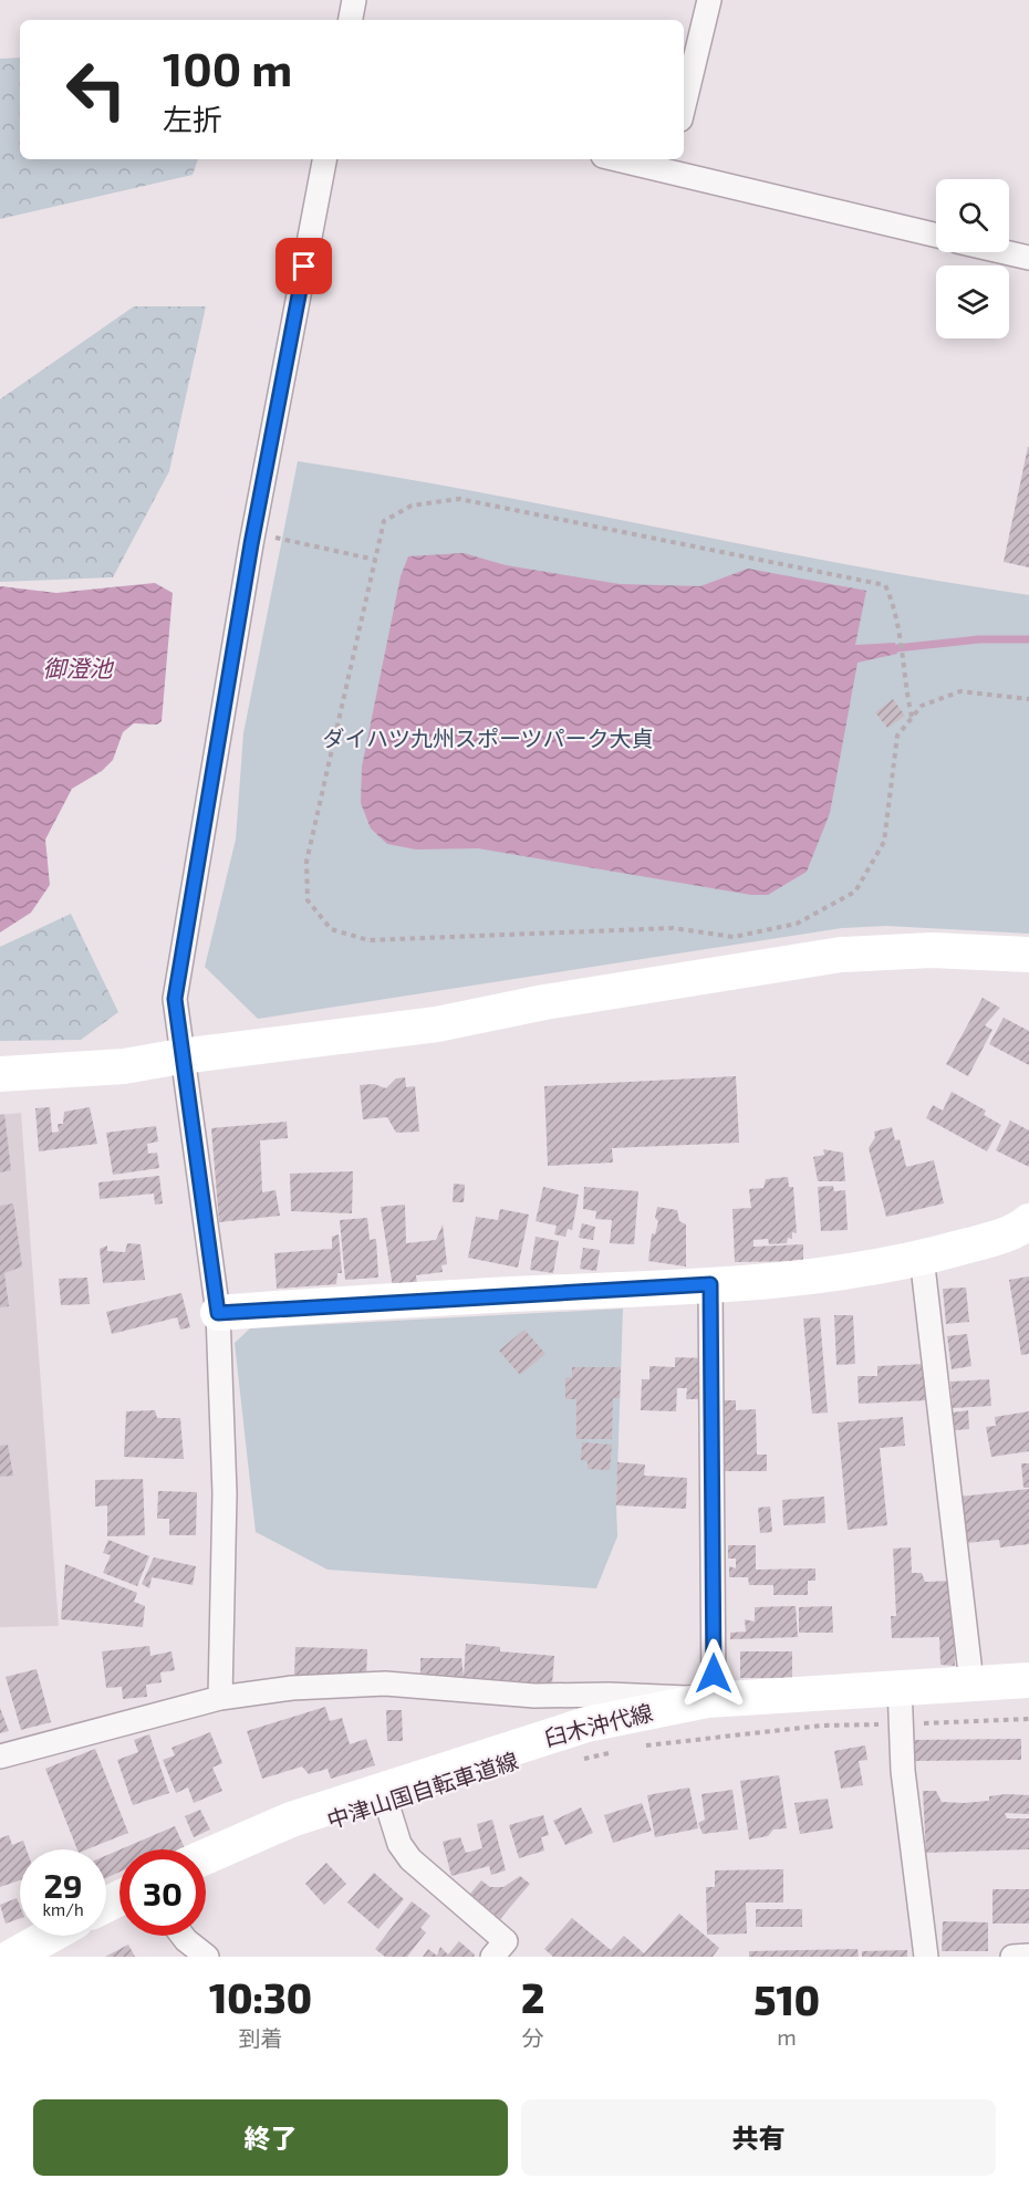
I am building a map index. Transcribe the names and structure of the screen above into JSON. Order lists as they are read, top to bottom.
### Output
{
  "streets": {
    "street": ["臼木沖代線"]
  },
  "water": ["御澄池"],
  "parks": ["ダイハツ九州スポーツパーク大貞"],
  "page": {
    "turn": ["100 m", "左折"],
    "speed": "29 km/h",
    "limit": "30",
    "eta": [
      "10:30",
      "到着",
      "2",
      "分",
      "510",
      "m"
    ],
    "buttons": ["終了", "共有"]
  }
}
